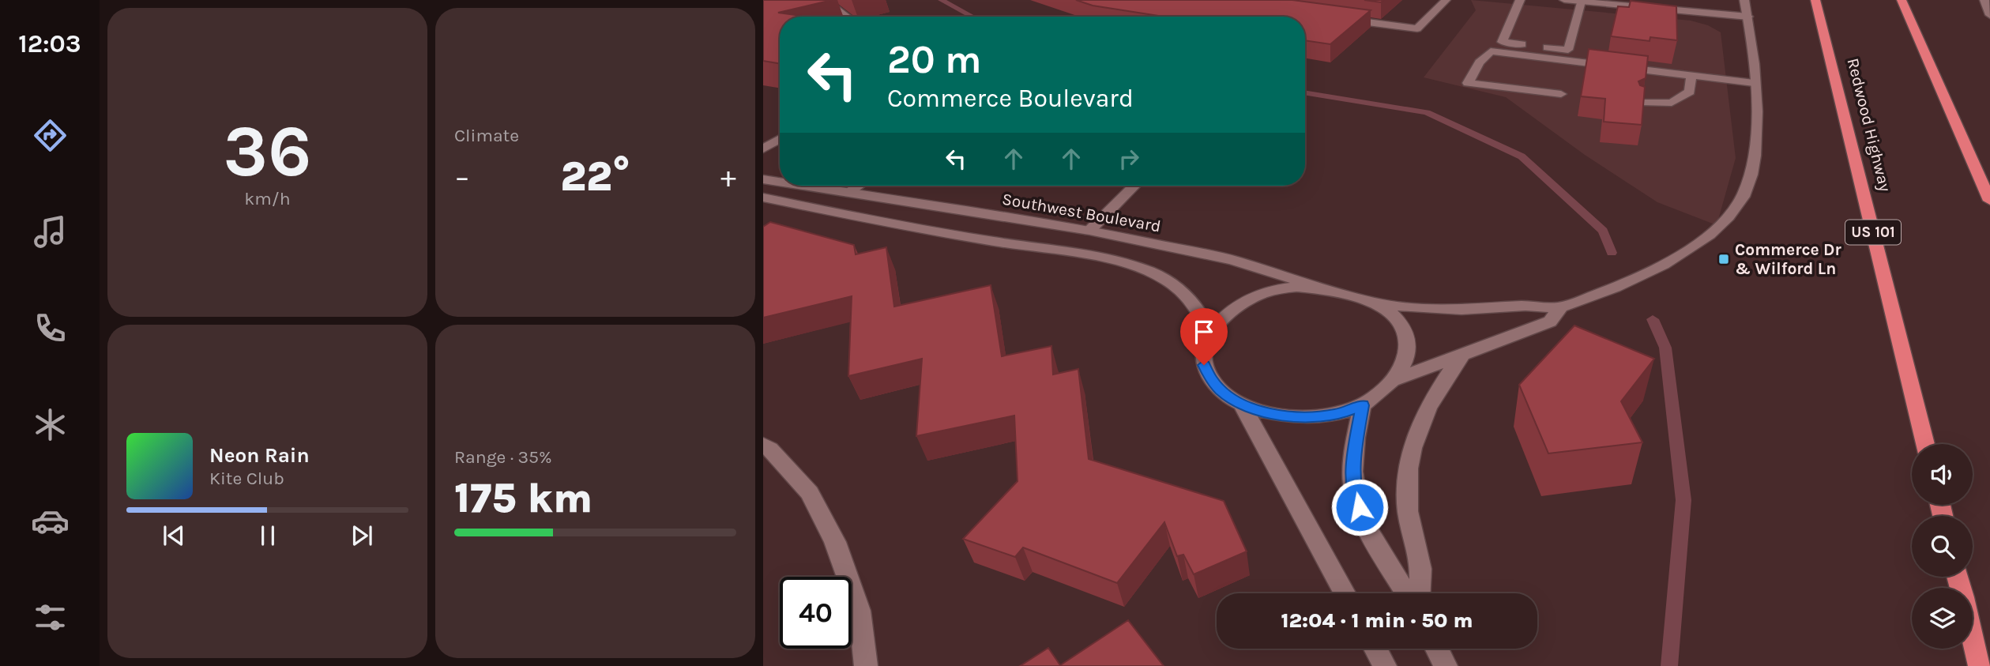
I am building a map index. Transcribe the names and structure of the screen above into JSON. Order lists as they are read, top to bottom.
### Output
{
  "streets": {
    "highway": ["Redwood Highway", "US 101"],
    "street": ["Southwest Boulevard"]
  },
  "places": {
    "transit": ["Commerce Dr & Wilford Ln"]
  },
  "page": {
    "tabs": "12:03",
    "tile": [
      ["36", "km/h"],
      "Climate",
      ["Range · 35%", "175 km"]
    ],
    "turn": ["20 m", "Commerce Boulevard"],
    "heat": ["−", "22°", "+"],
    "song": ["Neon Rain", "Kite Club"],
    "limit": "40",
    "trip": "12:04 · 1 min · 50 m"
  }
}
